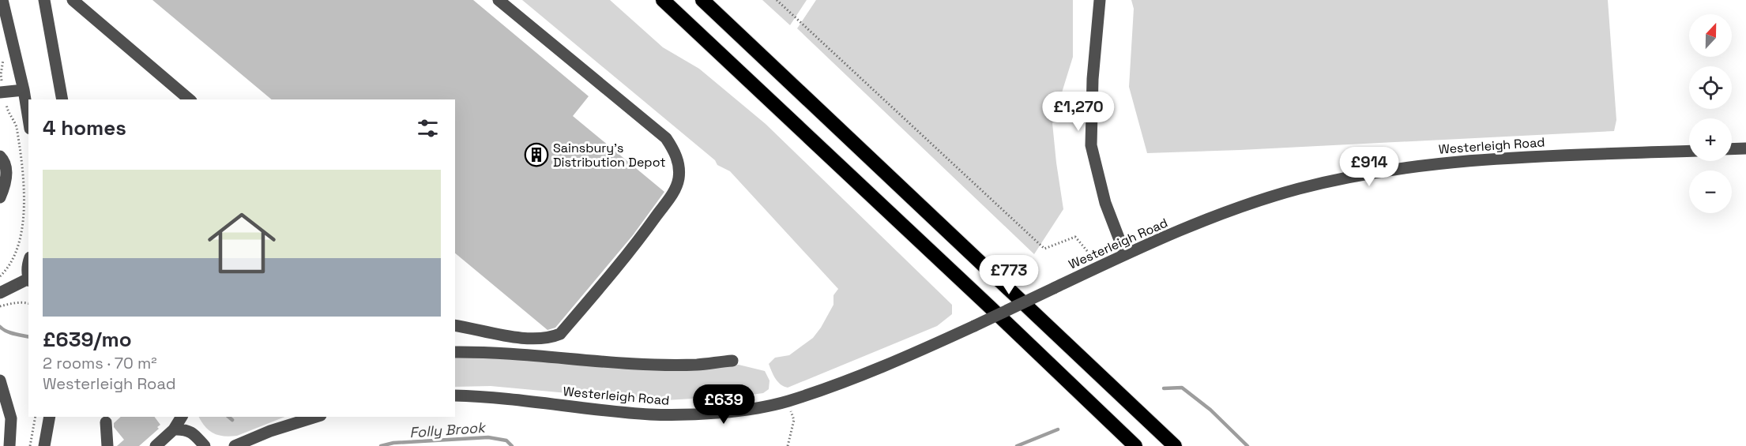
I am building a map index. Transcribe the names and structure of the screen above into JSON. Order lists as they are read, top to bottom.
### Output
{
  "streets": {
    "street": ["Westerleigh Road"]
  },
  "water": ["Folly Brook"],
  "places": {
    "building": ["Sainsbury's Distribution Depot"]
  },
  "north": "top",
  "page": {
    "map_buttons": ["+", "−"],
    "price": [
      "£1,270",
      "£914",
      "£773",
      "£639"
    ],
    "heading": "4 homes",
    "list": [
      {
        "name": "£639/mo",
        "note": "2 rooms · 70 m² · Westerleigh Road"
      }
    ]
  }
}
